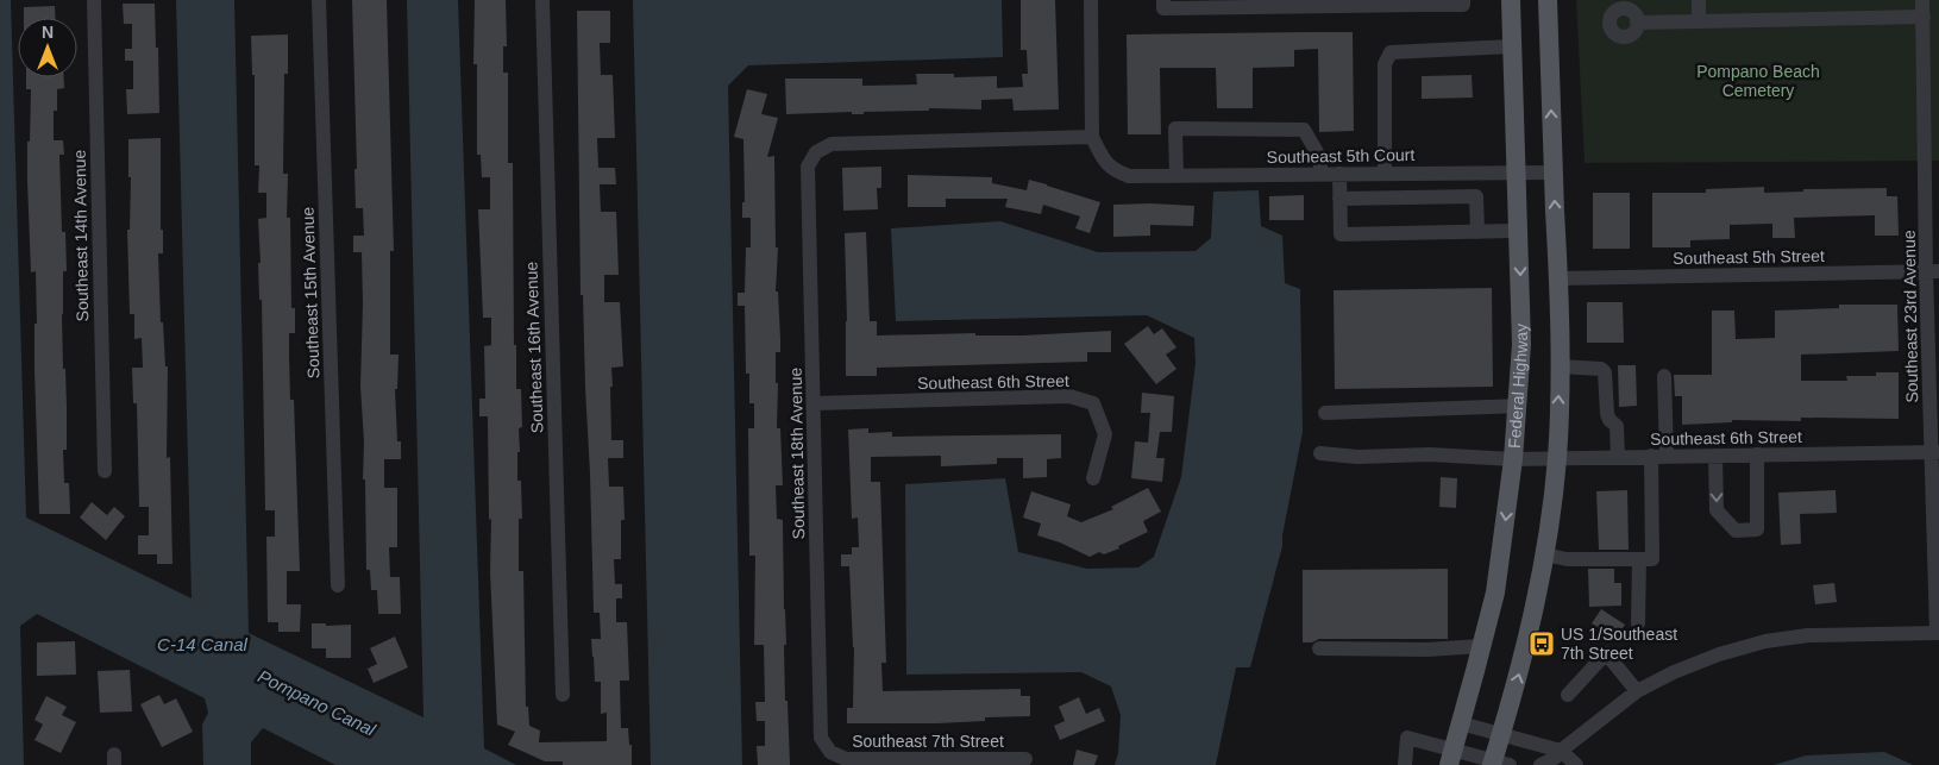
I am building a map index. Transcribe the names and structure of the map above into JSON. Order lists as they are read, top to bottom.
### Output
{
  "streets": {
    "main road": ["Federal Highway"],
    "street": [
      "Southeast 5th Court",
      "Southeast 14th Avenue",
      "Southeast 5th Street",
      "Southeast 15th Avenue",
      "Southeast 23rd Avenue",
      "Southeast 16th Avenue",
      "Southeast 6th Street",
      "Southeast 18th Avenue",
      "Southeast 7th Street"
    ]
  },
  "crossings": [
    ["Southeast 5th Court", "Federal Highway"],
    ["Southeast 5th Court", "Southeast 18th Avenue"],
    ["Southeast 5th Street", "Southeast 23rd Avenue"],
    ["Southeast 23rd Avenue", "Southeast 6th Street"],
    ["Southeast 6th Street", "Federal Highway"],
    ["Southeast 6th Street", "Southeast 18th Avenue"],
    ["Southeast 18th Avenue", "Southeast 7th Street"]
  ],
  "water": ["C-14 Canal", "Pompano Canal"],
  "parks": ["Pompano Beach Cemetery"],
  "places": {
    "bus stop": ["US 1/Southeast 7th Street"]
  },
  "north": "top"
}
